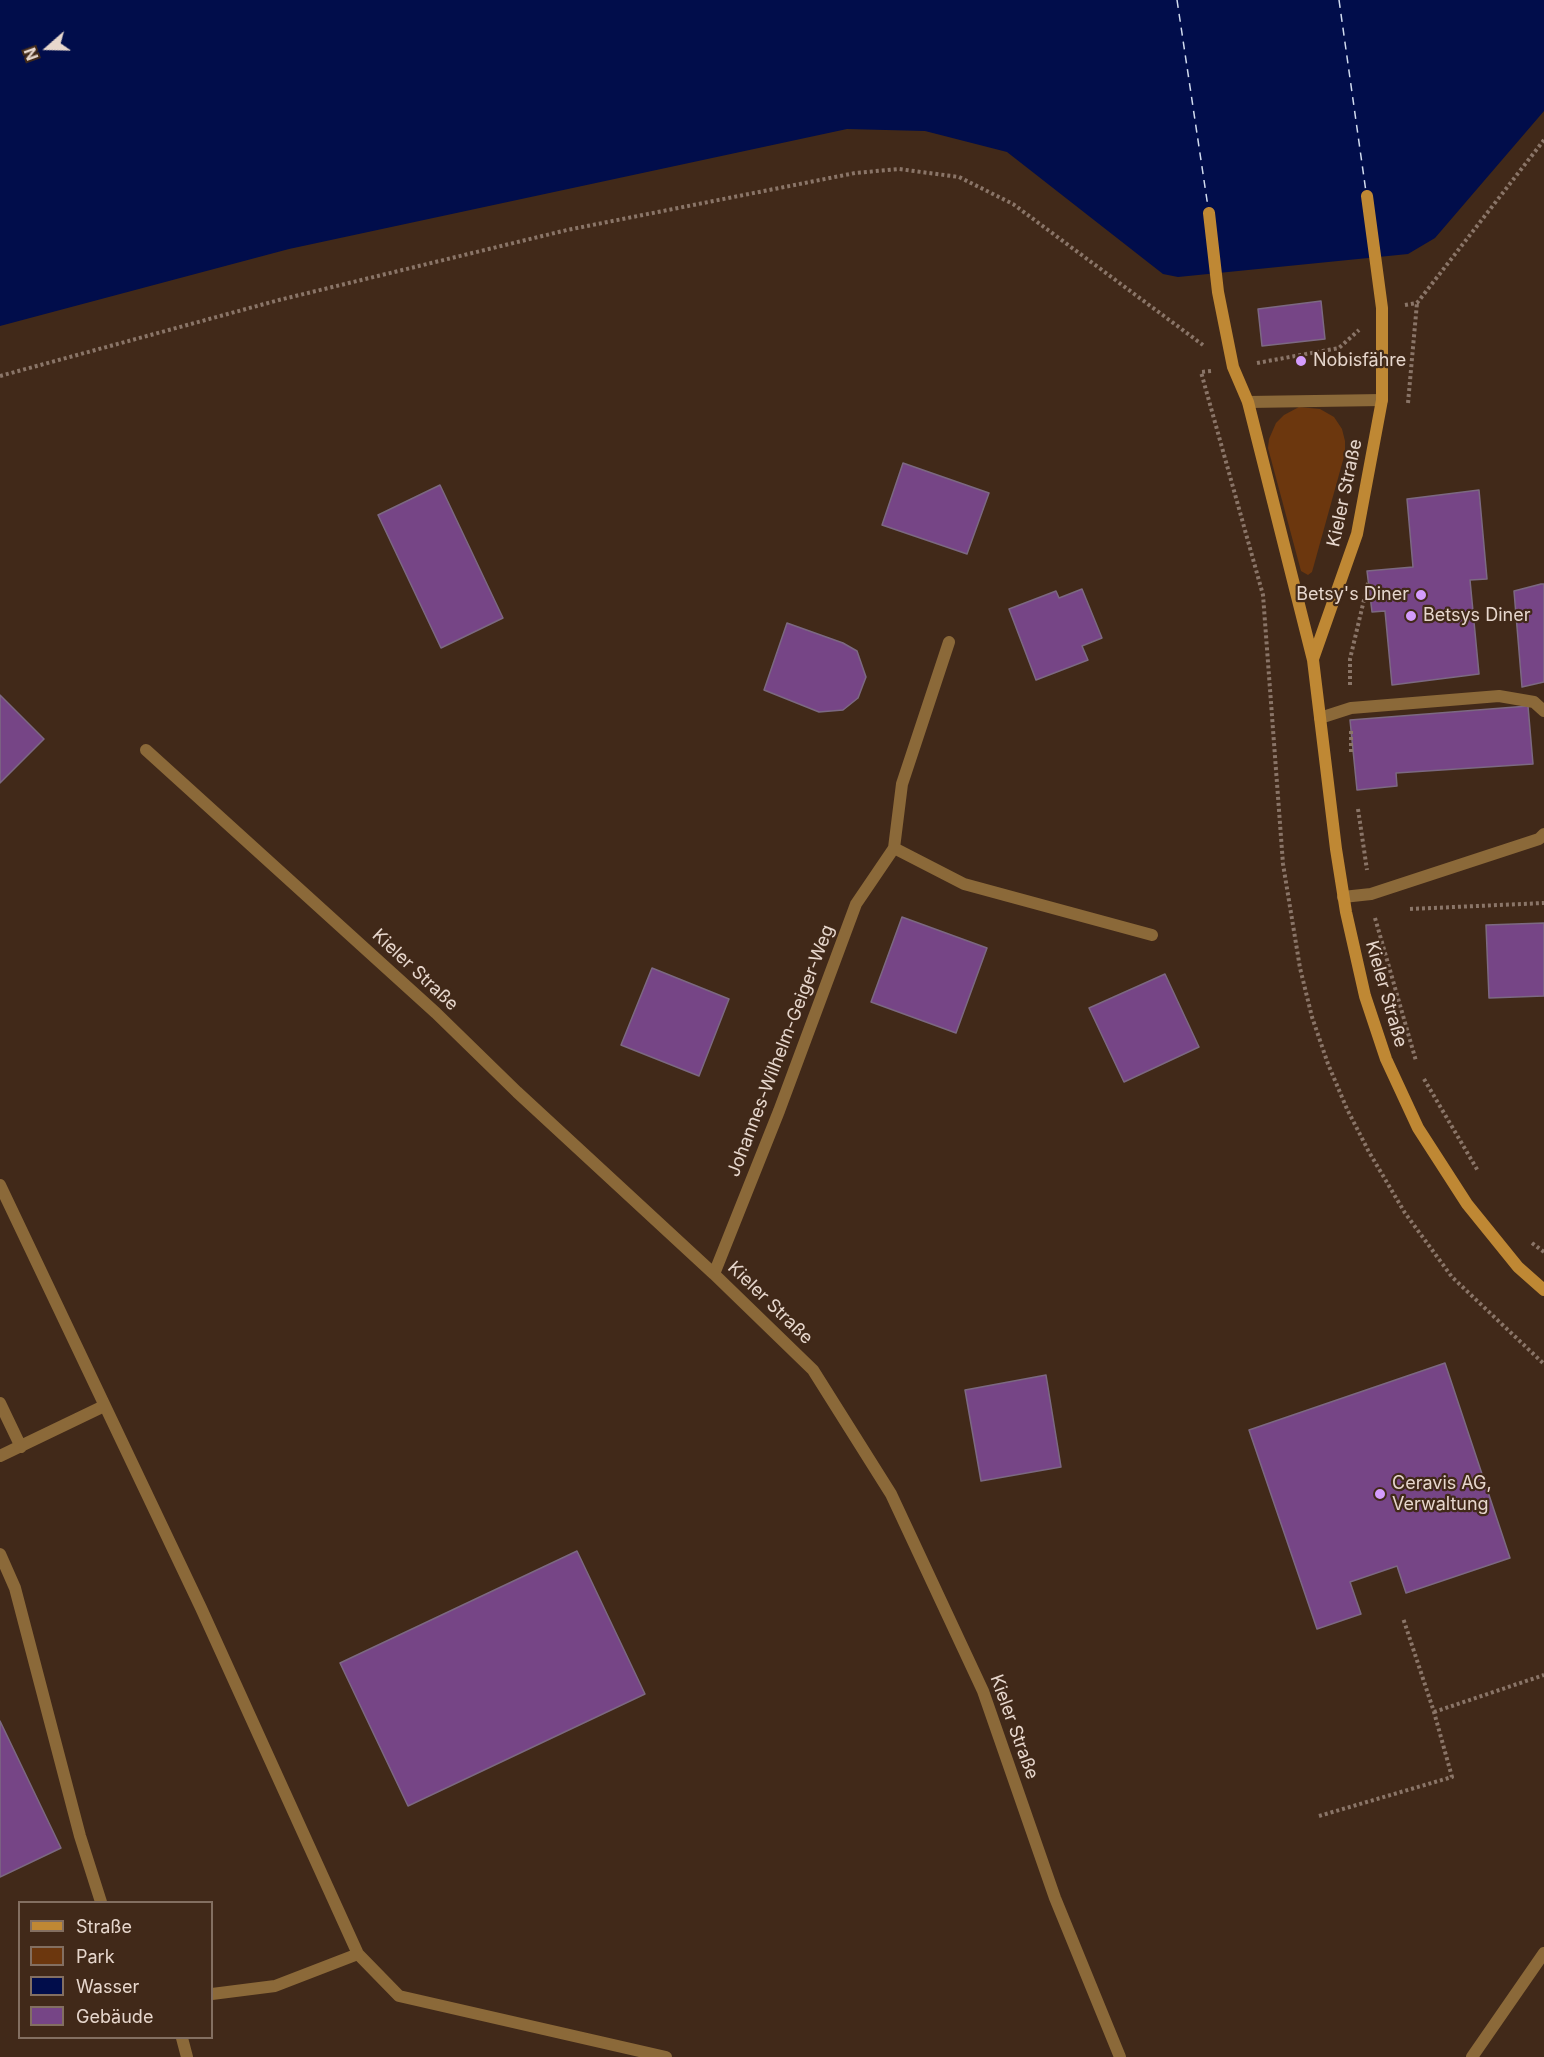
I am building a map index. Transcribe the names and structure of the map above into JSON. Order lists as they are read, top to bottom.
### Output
{
  "streets": {
    "main road": ["Kieler Straße"],
    "street": ["Johannes-Wilhelm-Geiger-Weg"]
  },
  "crossings": [
    ["Kieler Straße", "Johannes-Wilhelm-Geiger-Weg"]
  ],
  "places": [
    "Nobisfähre",
    "Betsy's Diner",
    "Betsys Diner",
    "Ceravis AG, Verwaltung"
  ],
  "legend": [
    "Straße",
    "Park",
    "Wasser",
    "Gebäude"
  ],
  "north": "left"
}
